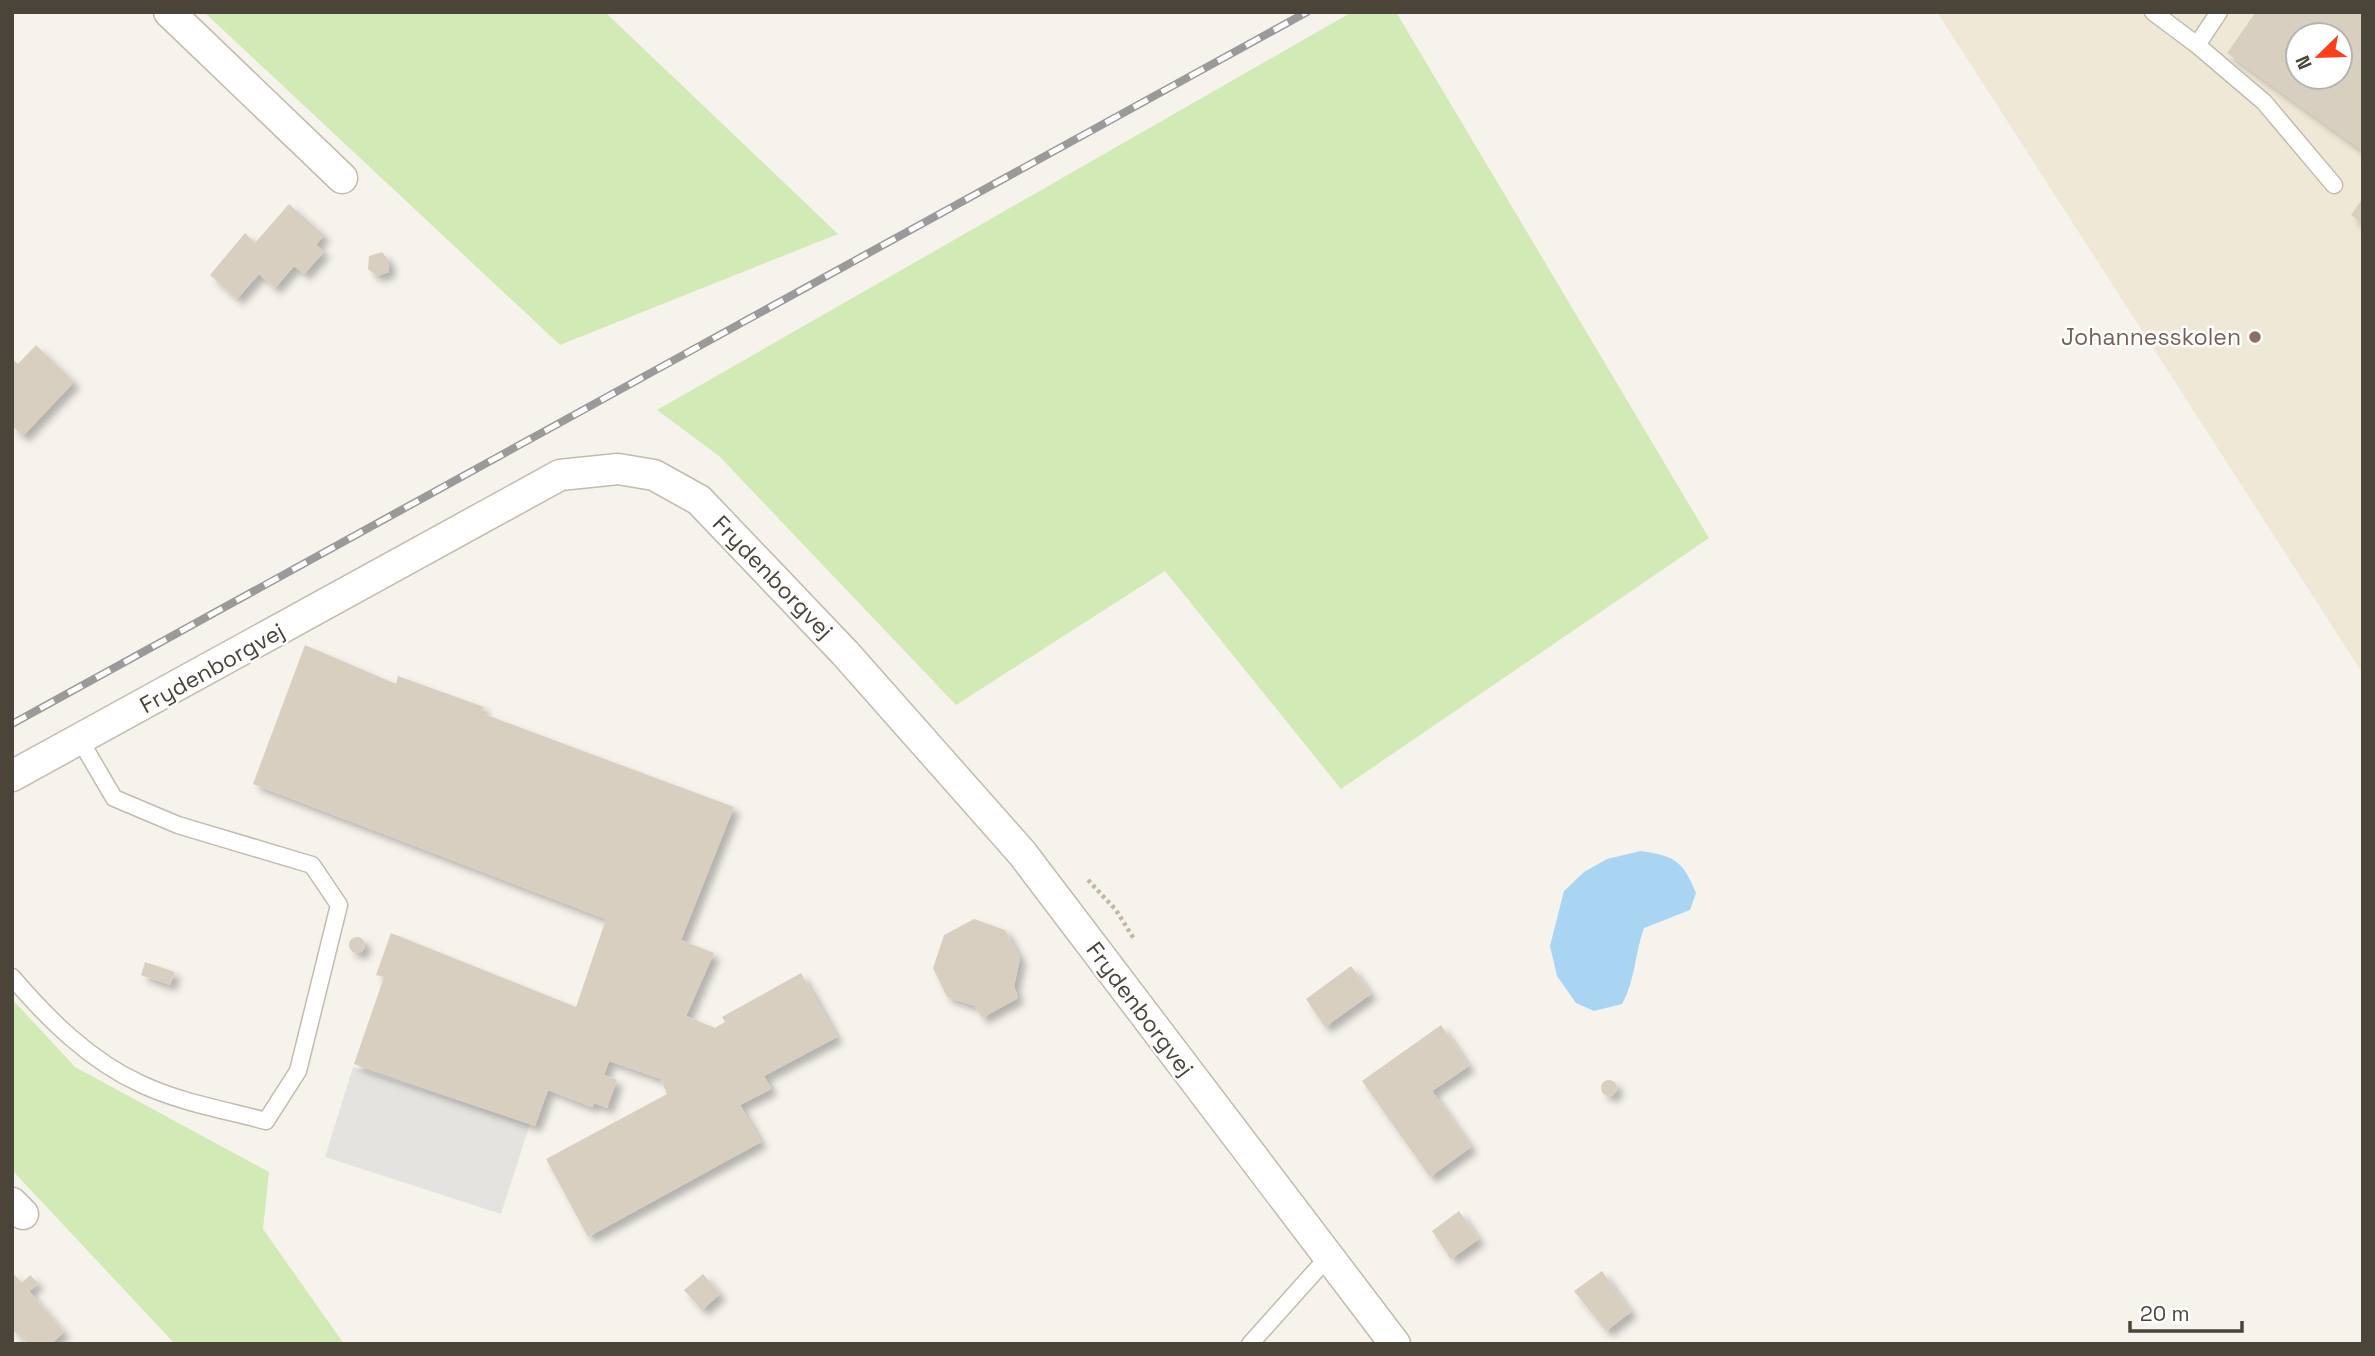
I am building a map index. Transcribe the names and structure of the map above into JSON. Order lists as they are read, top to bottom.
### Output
{
  "streets": {
    "street": ["Frydenborgvej"]
  },
  "places": ["Johannesskolen"],
  "scale_bar": "20 m",
  "north": "bottom left"
}
